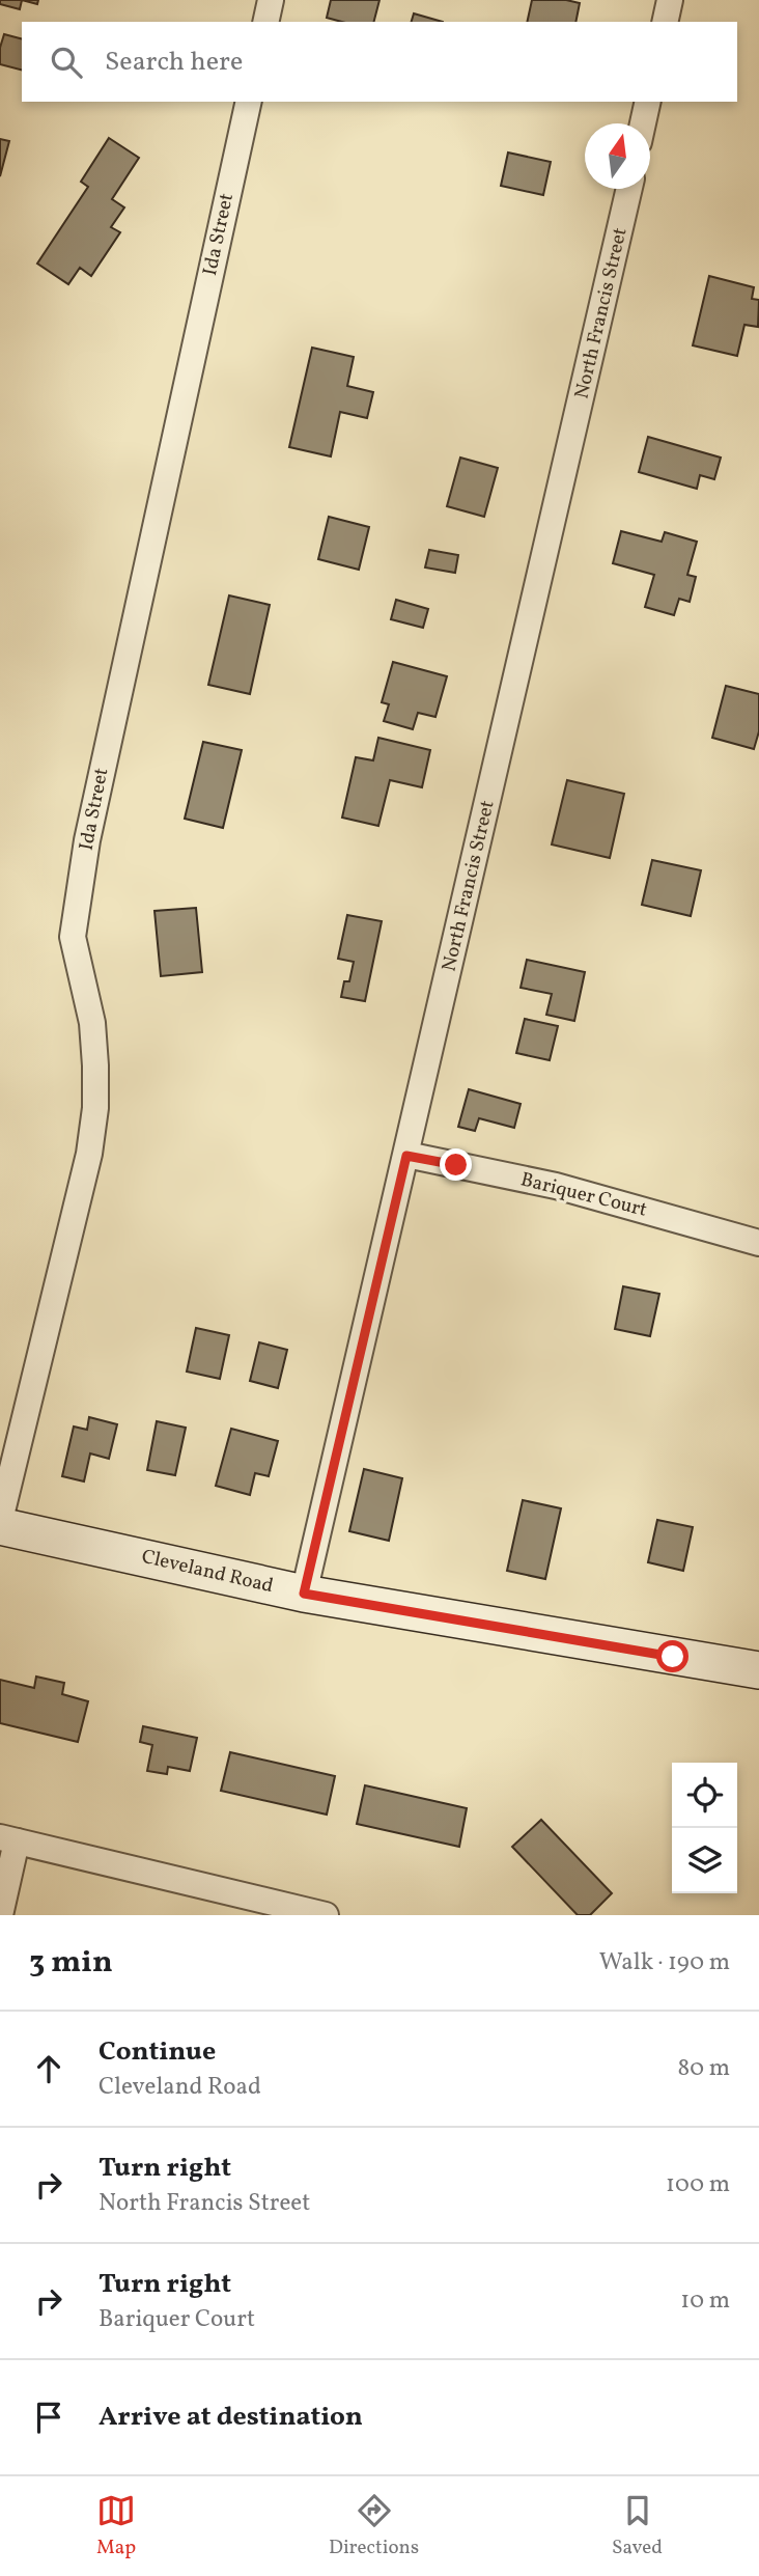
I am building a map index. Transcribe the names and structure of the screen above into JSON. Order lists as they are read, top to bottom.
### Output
{
  "streets": {
    "main road": ["Cleveland Road"],
    "street": ["Ida Street", "North Francis Street", "Bariquer Court"]
  },
  "crossings": [
    ["North Francis Street", "Bariquer Court"],
    ["North Francis Street", "Cleveland Road"]
  ],
  "north": "top",
  "page": {
    "search": "Search here",
    "heading": ["3 min", "Walk · 190 m"],
    "list": [
      ["Continue", "Cleveland Road", "80 m"],
      ["Turn right", "North Francis Street", "100 m"],
      ["Turn right", "Bariquer Court", "10 m"],
      "Arrive at destination"
    ],
    "nav": ["Map", "Directions", "Saved"]
  }
}
